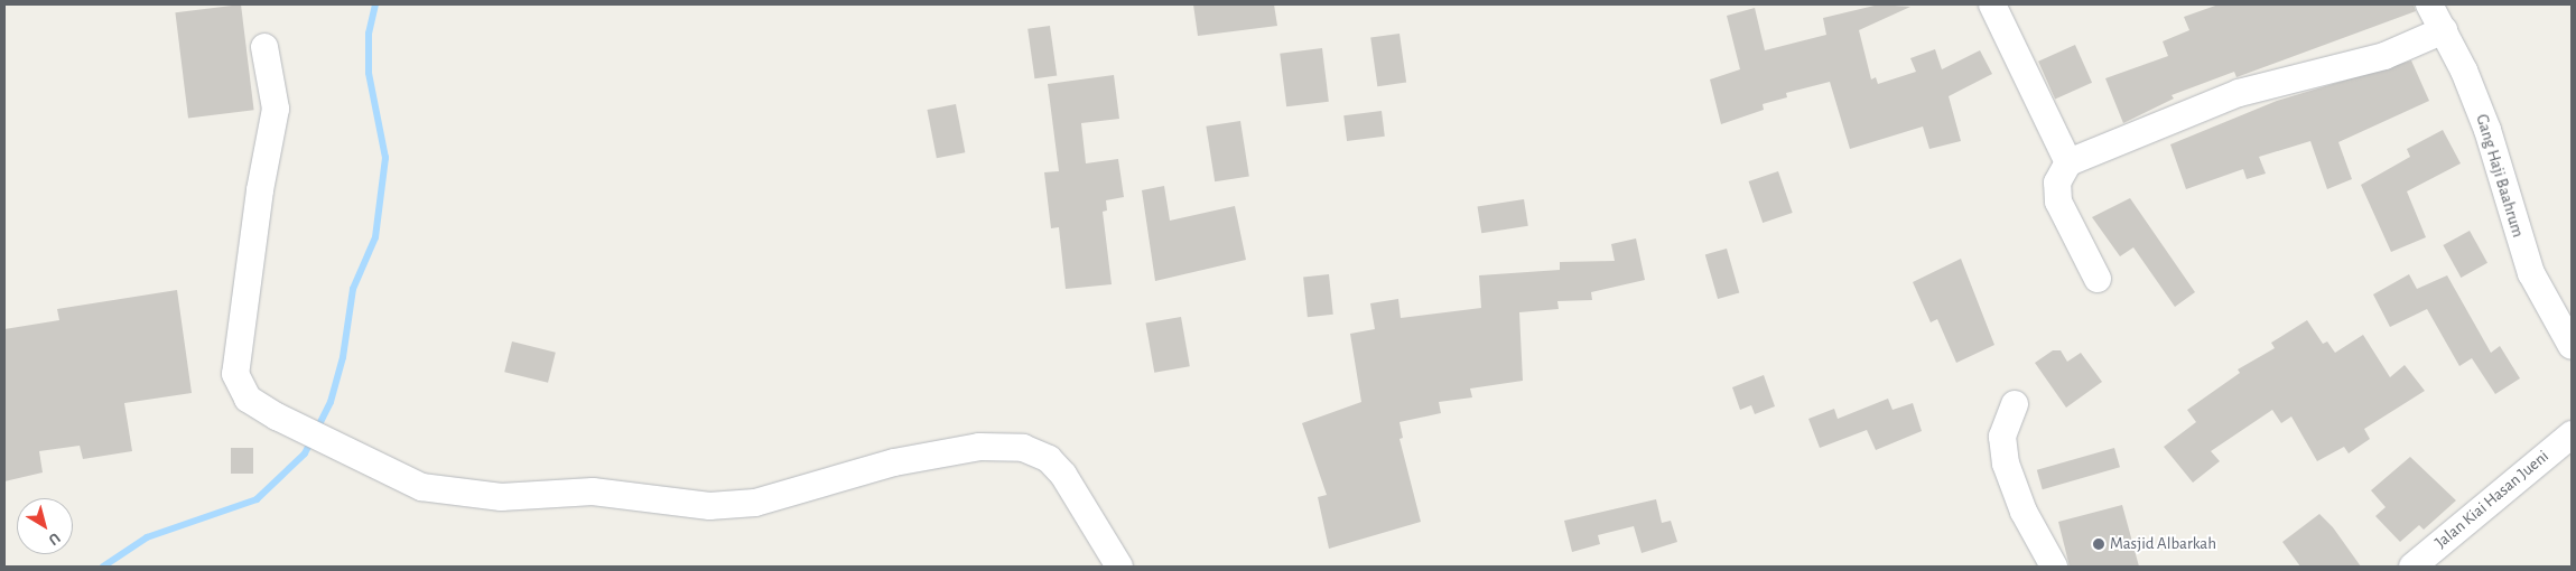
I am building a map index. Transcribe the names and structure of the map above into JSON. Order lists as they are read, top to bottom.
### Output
{
  "streets": {
    "street": ["Gang Haji Baahrum", "Jalan Kiai Hasan Jueni"]
  },
  "places": ["Masjid Albarkah"],
  "north": "bottom right"
}
